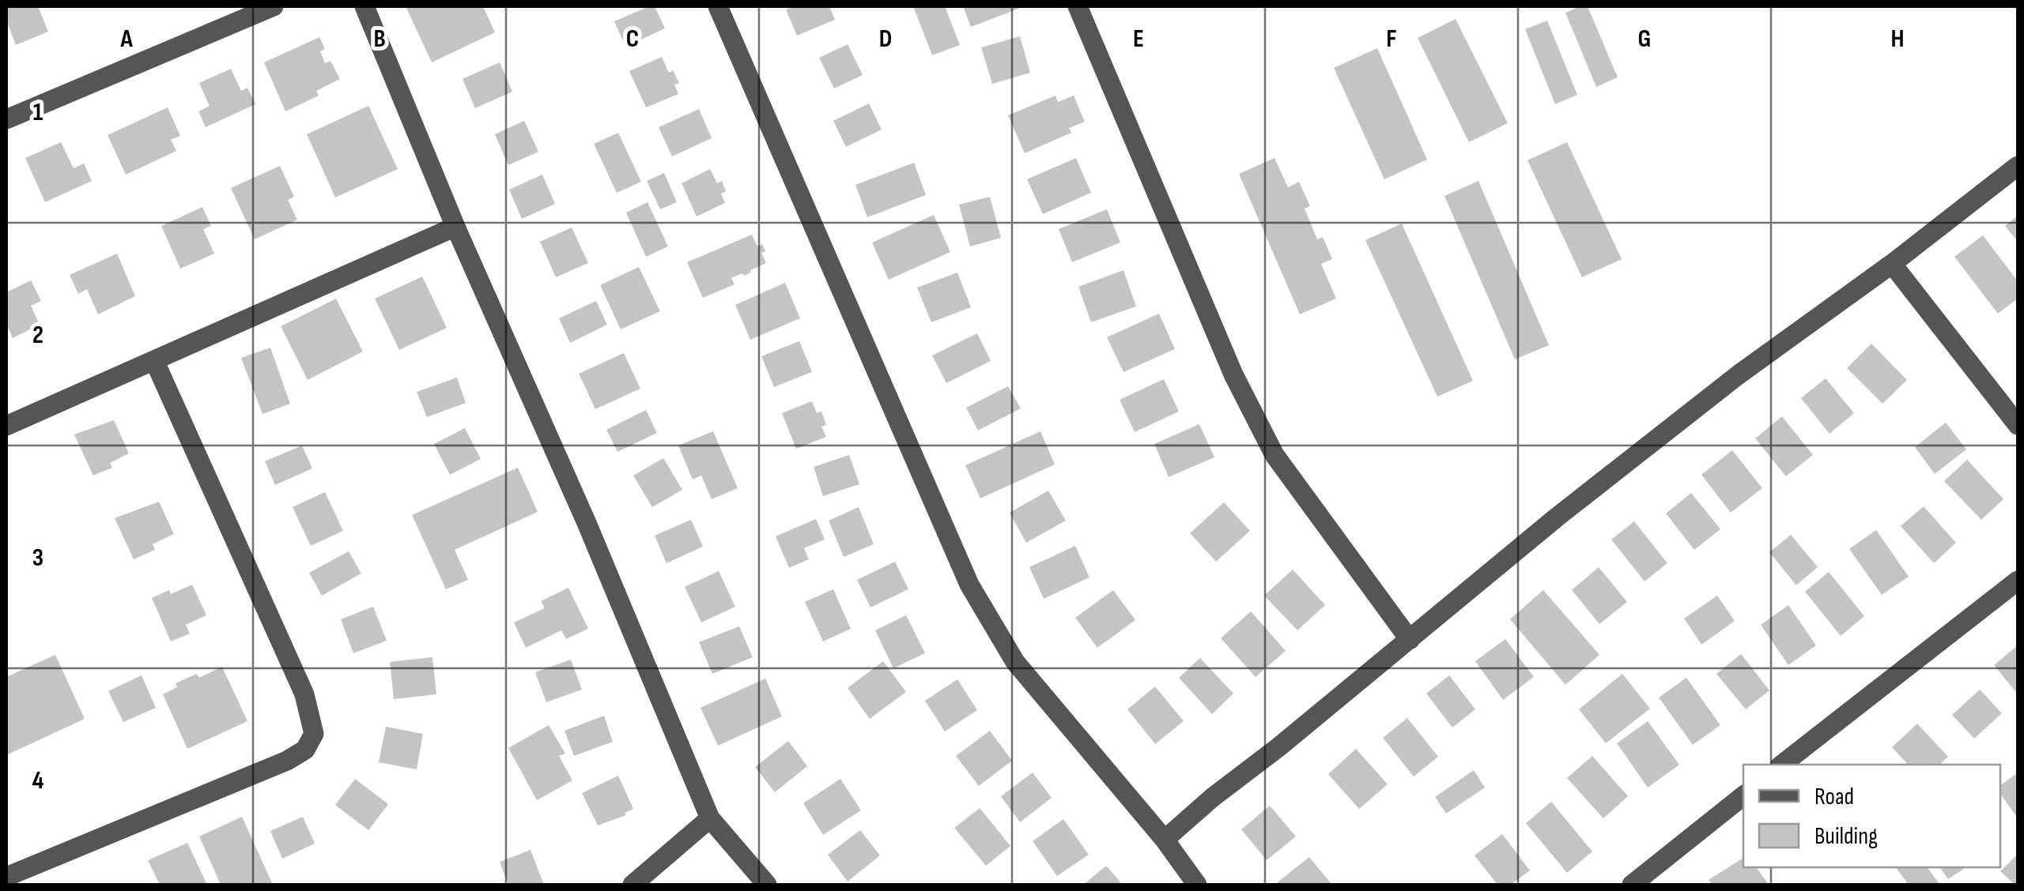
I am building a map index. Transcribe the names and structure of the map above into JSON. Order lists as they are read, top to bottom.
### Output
{
  "legend": ["Road", "Building"],
  "grid": {
    "columns": [
      "A",
      "B",
      "C",
      "D",
      "E",
      "F",
      "G",
      "H"
    ],
    "rows": [
      "1",
      "2",
      "3",
      "4"
    ]
  }
}
